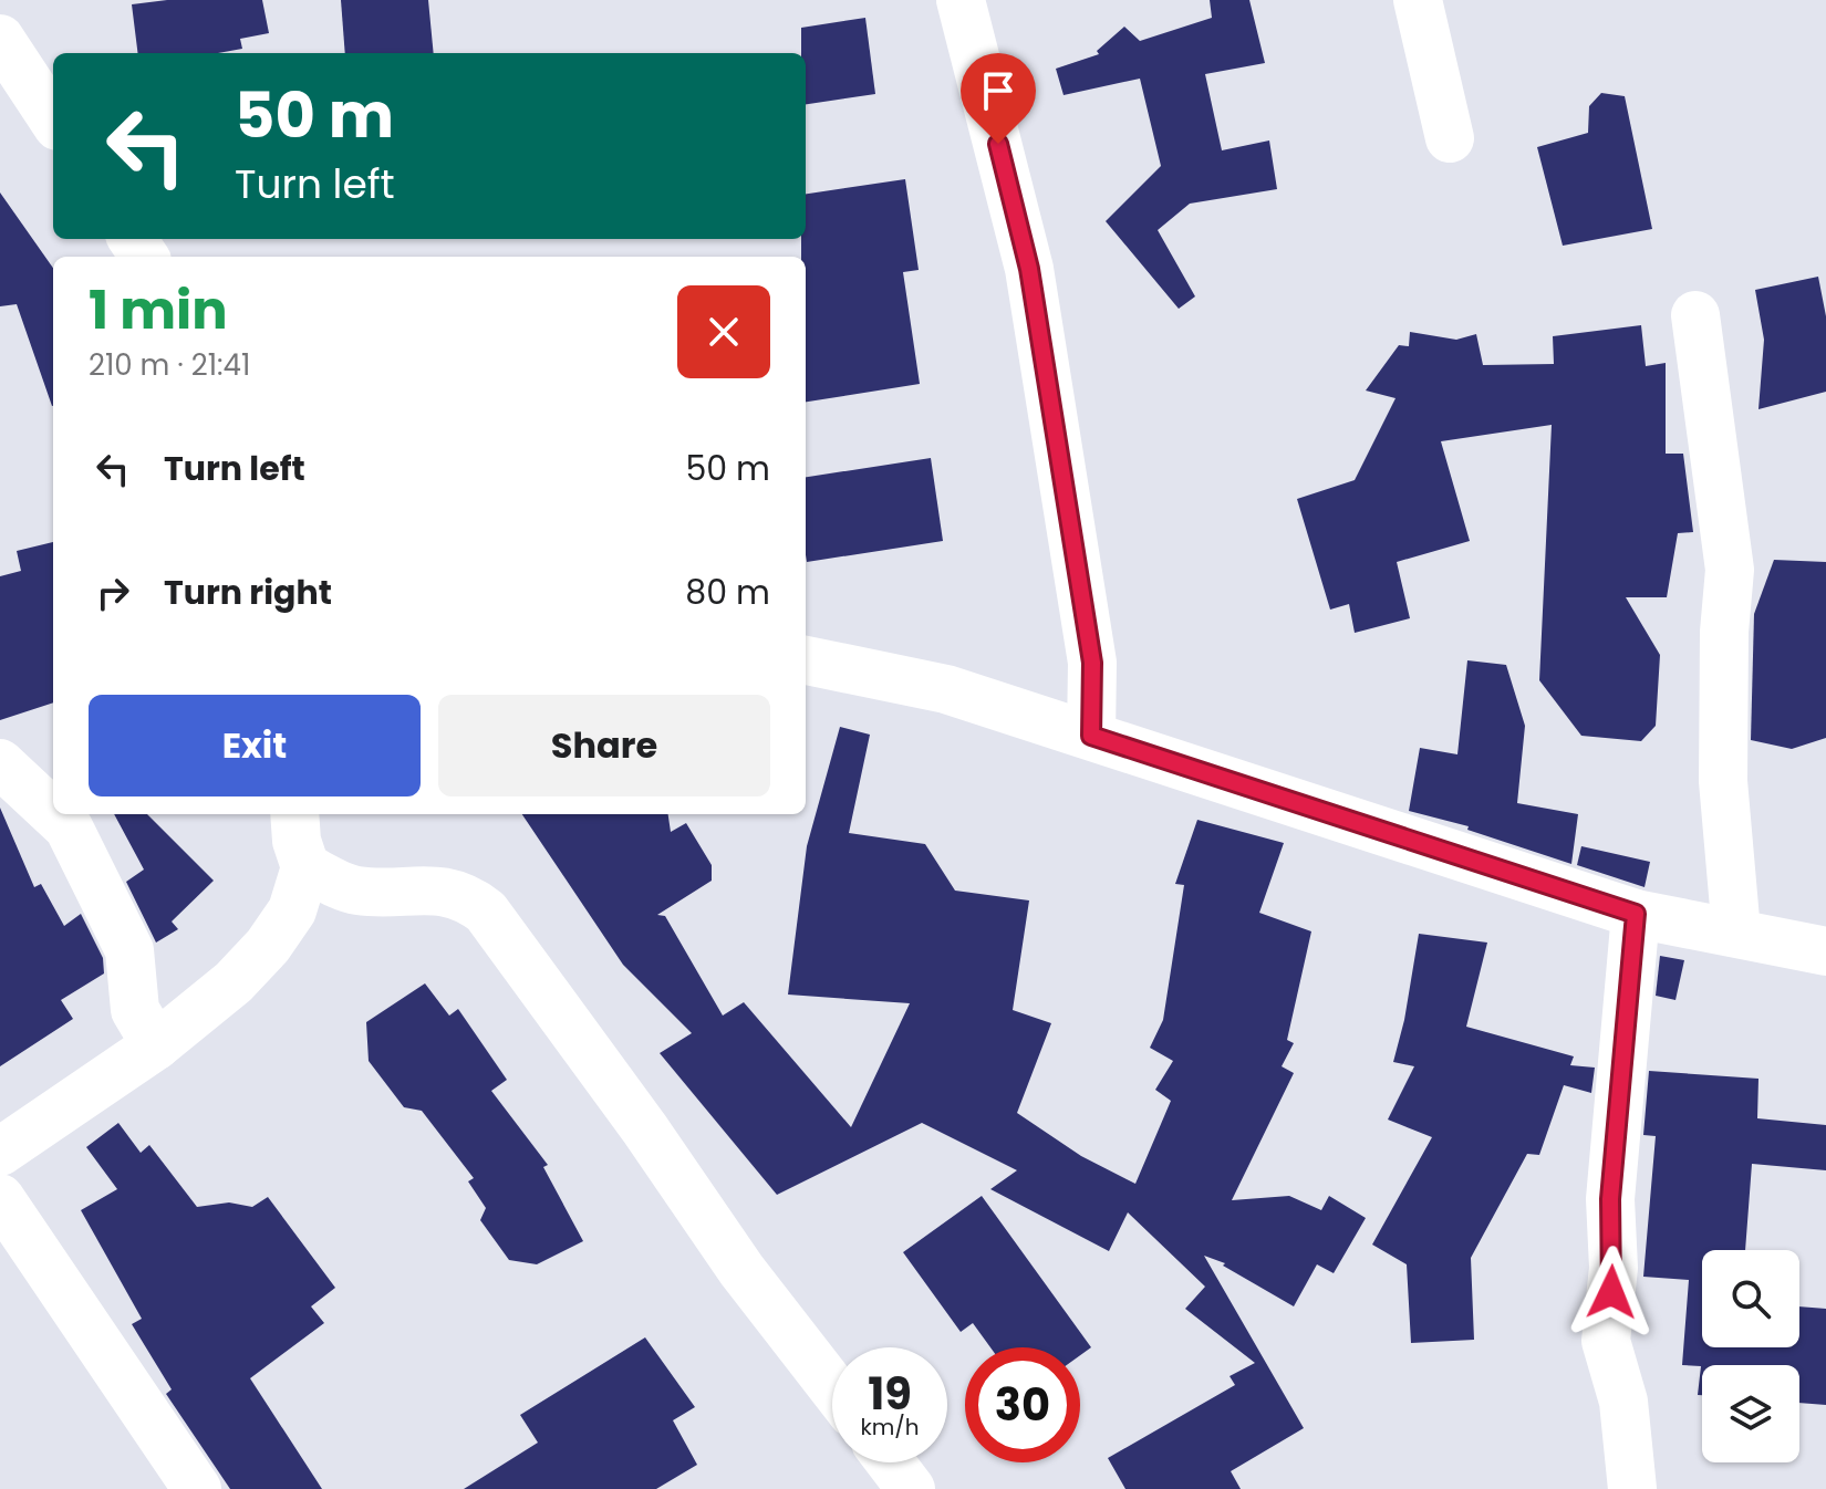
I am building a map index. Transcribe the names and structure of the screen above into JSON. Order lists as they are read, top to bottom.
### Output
{
  "page": {
    "turn": ["50 m", "Turn left"],
    "heading": ["1 min", "210 m · 21:41"],
    "list": [
      {
        "name": "Turn left",
        "value": "50 m"
      },
      {
        "name": "Turn right",
        "value": "80 m"
      }
    ],
    "buttons": ["Exit", "Share"],
    "speed": "19 km/h",
    "limit": "30"
  }
}
